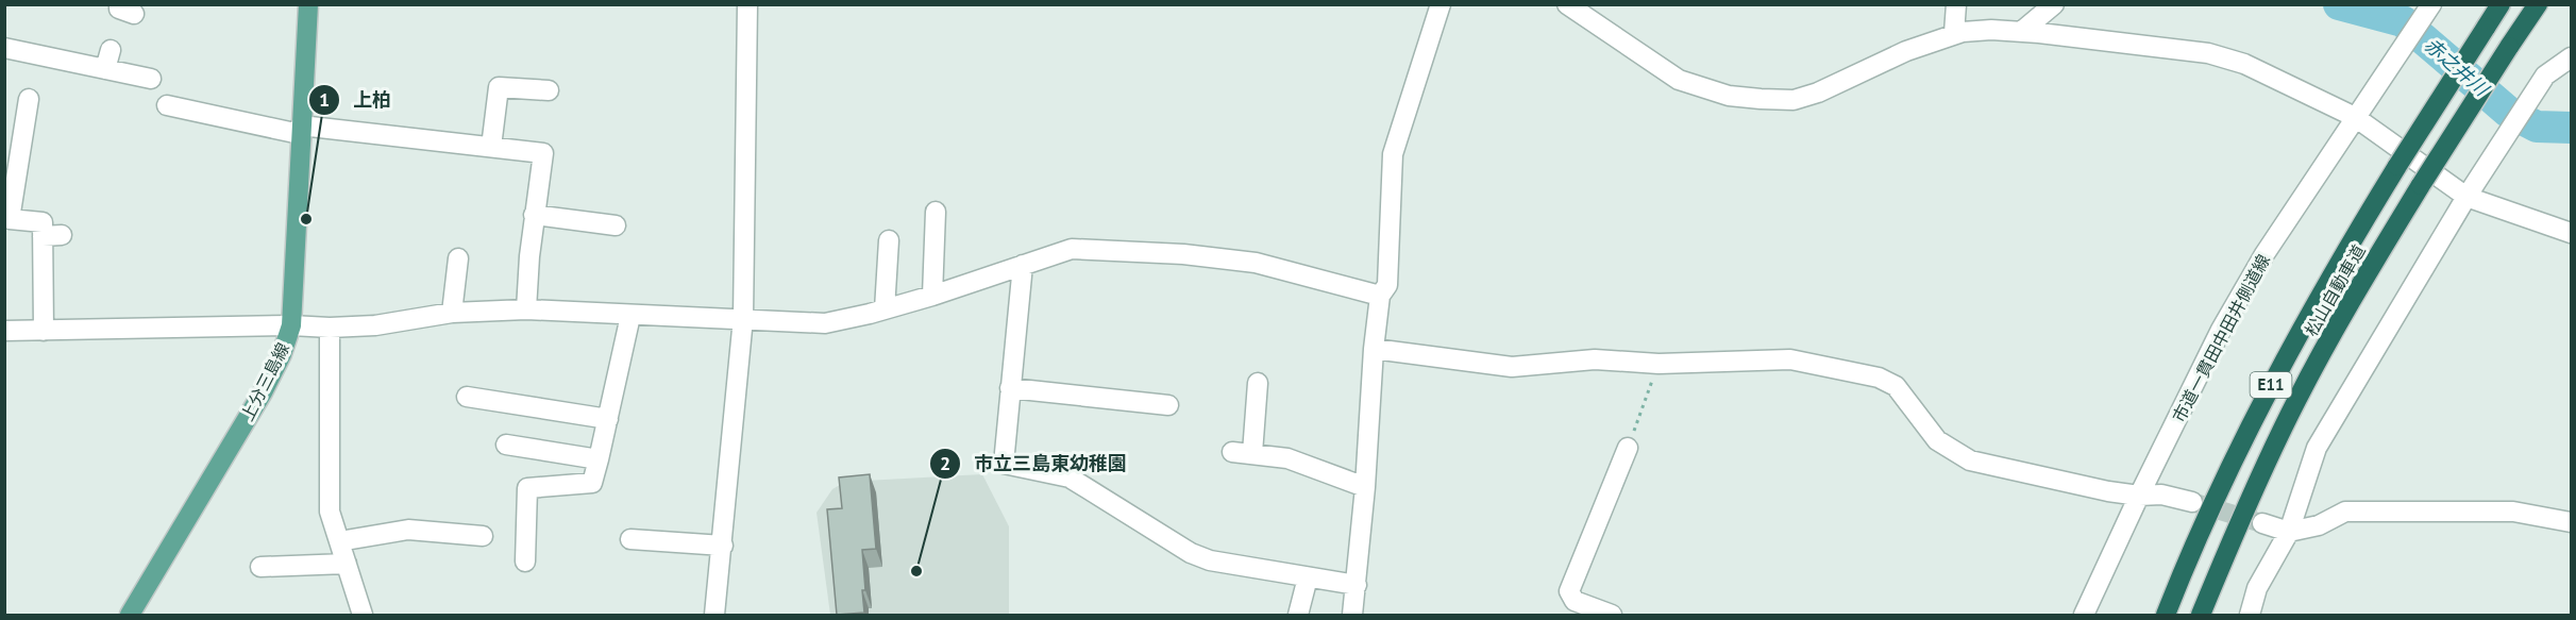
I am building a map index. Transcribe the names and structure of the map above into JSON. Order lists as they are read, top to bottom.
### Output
{
  "streets": {
    "highway": ["松山自動車道", "E11"],
    "main road": ["上分三島線"],
    "street": ["市道一貫田中田井側道線"]
  },
  "water": ["赤之井川"],
  "places": ["上柏", "市立三島東幼稚園"]
}
